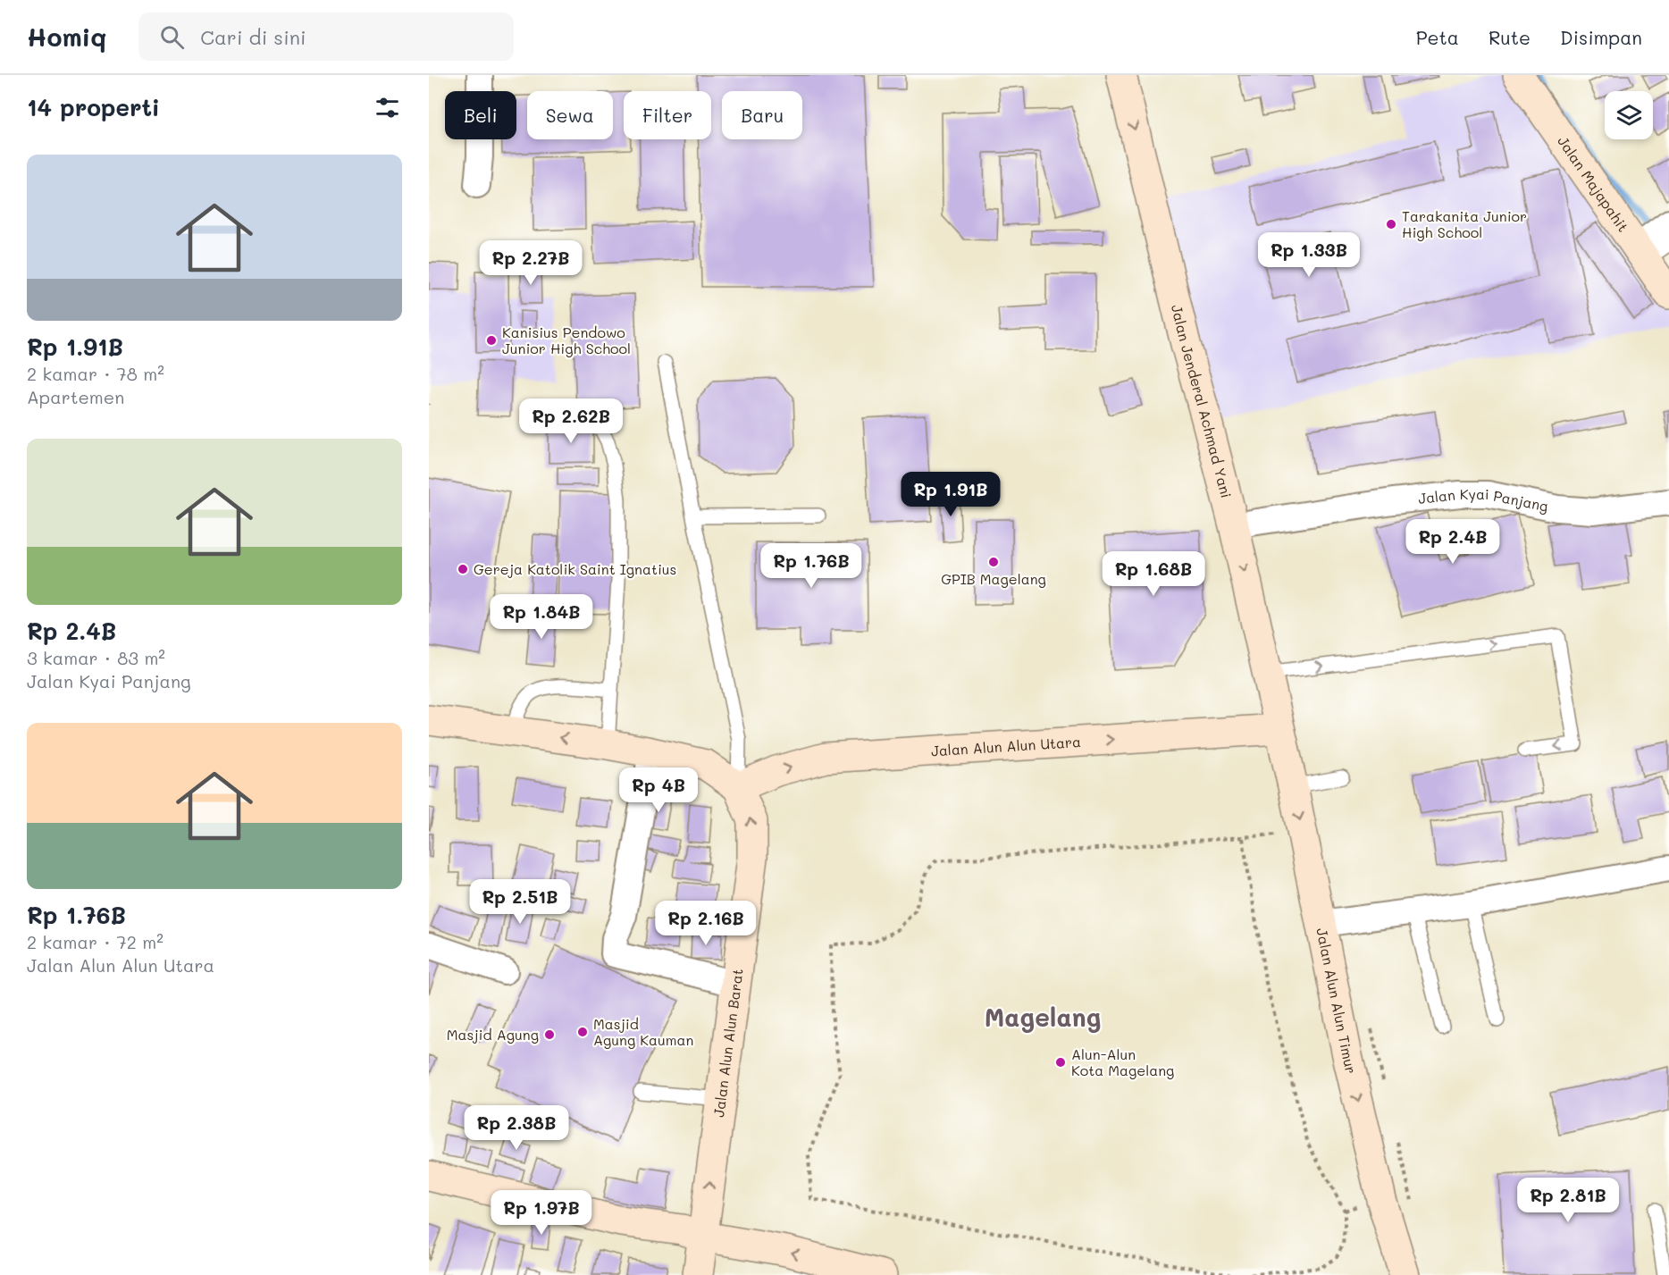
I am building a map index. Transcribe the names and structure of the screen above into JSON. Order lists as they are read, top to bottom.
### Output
{
  "streets": {
    "main road": [
      "Jalan Majapahit",
      "Jalan Jenderal Achmad Yani",
      "Jalan Alun Alun Utara",
      "Jalan Alun Alun Timur",
      "Jalan Alun Alun Barat"
    ],
    "street": ["Jalan Kyai Panjang"]
  },
  "crossings": [
    ["Jalan Jenderal Achmad Yani", "Jalan Kyai Panjang"],
    ["Jalan Jenderal Achmad Yani", "Jalan Alun Alun Utara"],
    ["Jalan Jenderal Achmad Yani", "Jalan Alun Alun Timur"],
    ["Jalan Alun Alun Utara", "Jalan Alun Alun Timur"],
    ["Jalan Alun Alun Utara", "Jalan Alun Alun Barat"]
  ],
  "one_way": [
    "Jalan Jenderal Achmad Yani",
    "Jalan Alun Alun Utara",
    "Jalan Alun Alun Timur",
    "Jalan Alun Alun Barat"
  ],
  "districts": ["Magelang"],
  "places": [
    "Tarakanita Junior High School",
    "Kanisius Pendowo Junior High School",
    "GPIB Magelang",
    "Gereja Katolik Saint Ignatius",
    "Masjid Agung Kauman",
    "Masjid Agung",
    "Alun-Alun Kota Magelang"
  ],
  "page": {
    "header": "Homiq",
    "search": "Cari di sini",
    "nav": ["Peta", "Rute", "Disimpan"],
    "heading": "14 properti",
    "chip": [
      "Beli",
      "Sewa",
      "Filter",
      "Baru"
    ],
    "list": [
      {
        "name": "Rp 1.91B",
        "note": "2 kamar · 78 m² · Apartemen"
      },
      {
        "name": "Rp 2.4B",
        "note": "3 kamar · 83 m² · Jalan Kyai Panjang"
      },
      {
        "name": "Rp 1.76B",
        "note": "2 kamar · 72 m² · Jalan Alun Alun Utara"
      }
    ],
    "price": [
      "Rp 1.33B",
      "Rp 2.27B",
      "Rp 2.62B",
      "Rp 1.91B",
      "Rp 2.4B",
      "Rp 1.76B",
      "Rp 1.68B",
      "Rp 1.84B",
      "Rp 4B",
      "Rp 2.51B",
      "Rp 2.16B",
      "Rp 2.38B",
      "Rp 2.81B",
      "Rp 1.97B"
    ]
  }
}
